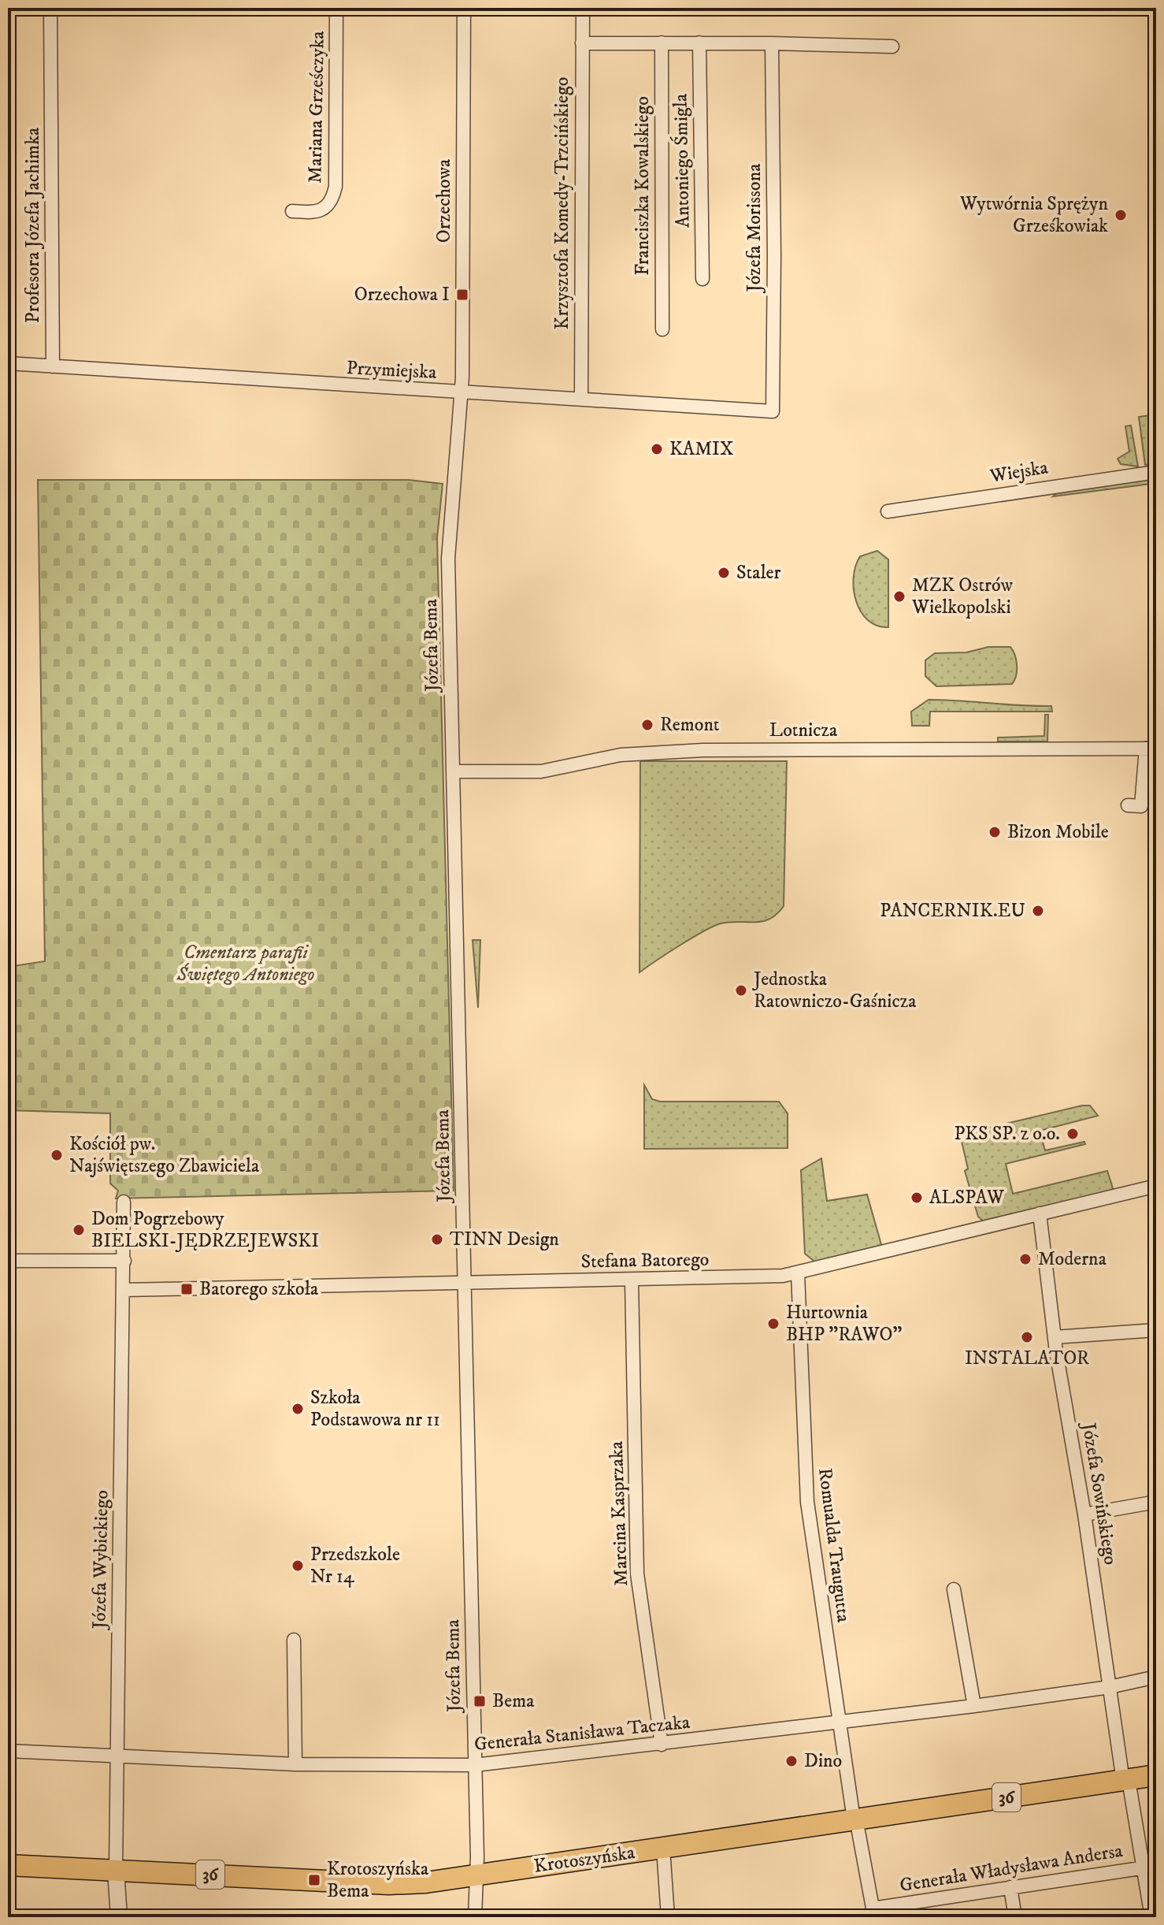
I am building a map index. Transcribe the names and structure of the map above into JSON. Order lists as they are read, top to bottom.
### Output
{
  "streets": {
    "main road": ["36", "Krotoszyńska"],
    "street": [
      "Mariana Grześczyka",
      "Antoniego Śmigla",
      "Franciszka Kowalskiego",
      "Orzechowa",
      "Krzysztofa Komedy-Trzcińskiego",
      "Profesora Józefa Jachimka",
      "Józefa Morissona",
      "Przymiejska",
      "Wiejska",
      "Józefa Bema",
      "Lotnicza",
      "Stefana Batorego",
      "Józefa Sowińskiego",
      "Marcina Kasprzaka",
      "Romualda Traugutta",
      "Józefa Wybickiego",
      "Generała Stanisława Taczaka",
      "Generała Władysława Andersa"
    ]
  },
  "crossings": [
    ["Orzechowa", "Przymiejska"],
    ["Orzechowa", "Józefa Bema"],
    ["Krzysztofa Komedy-Trzcińskiego", "Przymiejska"],
    ["Profesora Józefa Jachimka", "Przymiejska"],
    ["Józefa Morissona", "Przymiejska"],
    ["Przymiejska", "Józefa Bema"],
    ["Józefa Bema", "Lotnicza"],
    ["Józefa Bema", "Stefana Batorego"],
    ["Józefa Bema", "Generała Stanisława Taczaka"],
    ["Józefa Bema", "Krotoszyńska"],
    ["Stefana Batorego", "Józefa Sowińskiego"],
    ["Stefana Batorego", "Marcina Kasprzaka"],
    ["Stefana Batorego", "Romualda Traugutta"],
    ["Stefana Batorego", "Józefa Wybickiego"],
    ["Józefa Sowińskiego", "Generała Stanisława Taczaka"],
    ["Józefa Sowińskiego", "Krotoszyńska"],
    ["Józefa Sowińskiego", "Generała Władysława Andersa"],
    ["Marcina Kasprzaka", "Generała Stanisława Taczaka"],
    ["Romualda Traugutta", "Generała Stanisława Taczaka"],
    ["Romualda Traugutta", "Krotoszyńska"],
    ["Romualda Traugutta", "Generała Władysława Andersa"],
    ["Józefa Wybickiego", "Generała Stanisława Taczaka"],
    ["Józefa Wybickiego", "Krotoszyńska"]
  ],
  "parks": ["Cmentarz parafii Świętego Antoniego"],
  "places": {
    "other": [
      "Wytwórnia Sprężyn Grześkowiak",
      "KAMIX",
      "Staler",
      "MZK Ostrów Wielkopolski",
      "Remont",
      "Bizon Mobile",
      "PANCERNIK.EU",
      "Jednostka Ratowniczo-Gaśnicza",
      "PKS SP. z o.o.",
      "Kościół pw. Najświętszego Zbawiciela",
      "ALSPAW",
      "Dom Pogrzebowy BIELSKI-JĘDRZEJEWSKI",
      "TINN Design",
      "Moderna",
      "Hurtownia BHP \"RAWO\"",
      "INSTALATOR",
      "Szkoła Podstawowa nr 11",
      "Przedszkole Nr 14",
      "Dino"
    ],
    "transit": [
      "Orzechowa I",
      "Batorego szkoła",
      "Bema",
      "Krotoszyńska Bema"
    ]
  }
}
